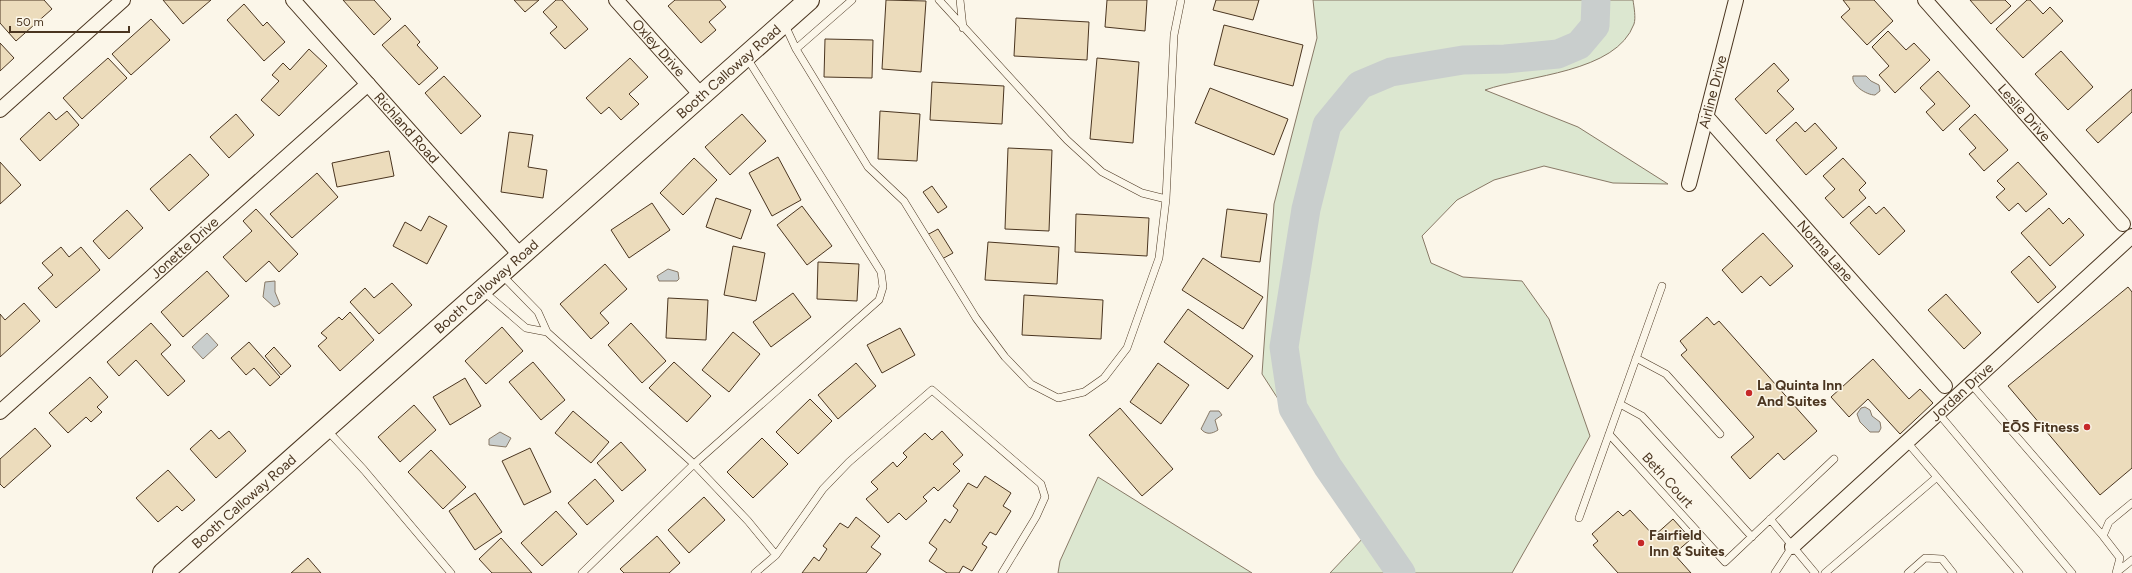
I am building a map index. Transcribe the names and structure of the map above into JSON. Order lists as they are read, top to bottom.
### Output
{
  "streets": {
    "street": [
      "Oxley Drive",
      "Booth Calloway Road",
      "Airline Drive",
      "Leslie Drive",
      "Richland Road",
      "Jonette Drive",
      "Norma Lane",
      "Jordan Drive"
    ],
    "lane": ["Beth Court"]
  },
  "crossings": [
    ["Oxley Drive", "Booth Calloway Road"],
    ["Booth Calloway Road", "Richland Road"],
    ["Airline Drive", "Norma Lane"],
    ["Richland Road", "Jonette Drive"]
  ],
  "places": ["La Quinta Inn And Suites", "EŌS Fitness", "Fairfield Inn & Suites"],
  "scale_bar": "50 m"
}
